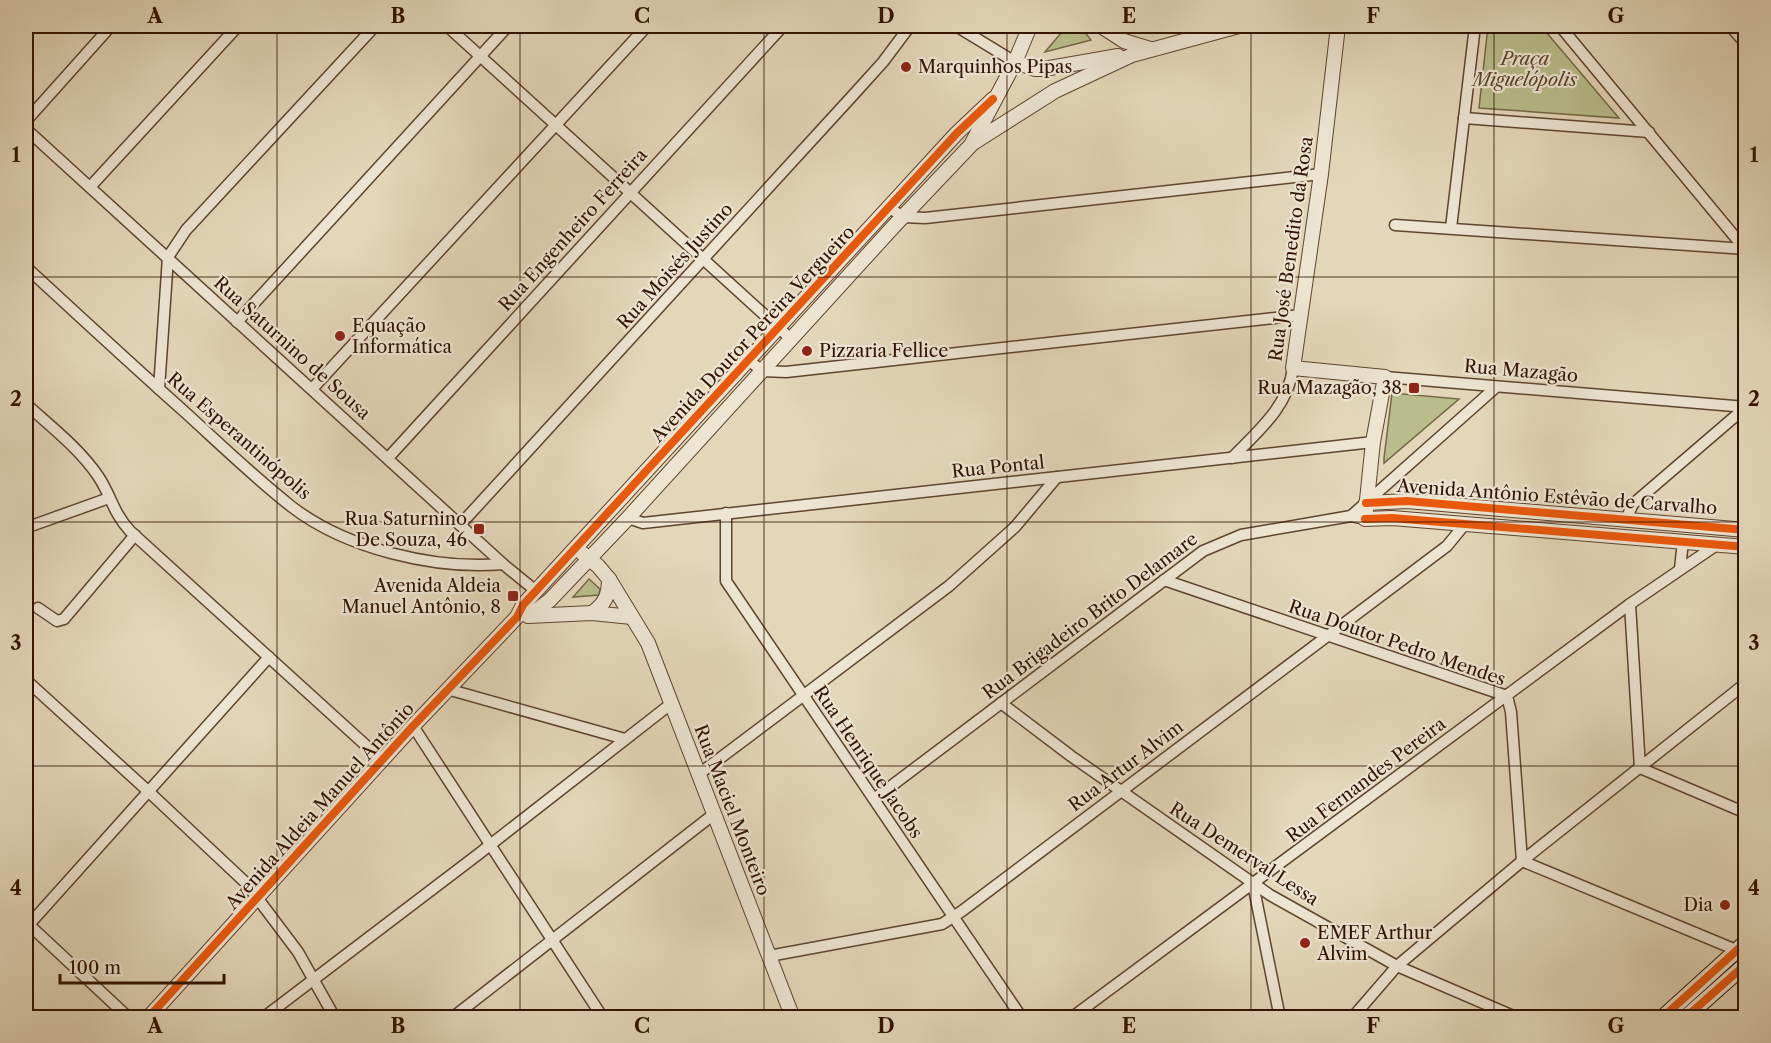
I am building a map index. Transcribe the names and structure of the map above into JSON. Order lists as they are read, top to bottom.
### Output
{
  "streets": {
    "street": [
      "Rua Engenheiro Ferreira",
      "Rua José Benedito da Rosa",
      "Rua Moisés Justino",
      "Avenida Doutor Pereira Vergueiro",
      "Rua Saturnino de Sousa",
      "Rua Mazagão",
      "Rua Esperantinópolis",
      "Rua Pontal",
      "Avenida Antônio Estêvão de Carvalho",
      "Rua Brigadeiro Brito Delamare",
      "Rua Doutor Pedro Mendes",
      "Rua Henrique Jacobs",
      "Rua Artur Alvim",
      "Rua Fernandes Pereira",
      "Avenida Aldeia Manuel Antônio",
      "Rua Maciel Monteiro",
      "Rua Demerval Lessa"
    ]
  },
  "crossings": [
    ["Rua Engenheiro Ferreira", "Rua Saturnino de Sousa"],
    ["Rua José Benedito da Rosa", "Rua Mazagão"],
    ["Rua José Benedito da Rosa", "Rua Pontal"],
    ["Rua Moisés Justino", "Rua Saturnino de Sousa"],
    ["Avenida Doutor Pereira Vergueiro", "Rua Saturnino de Sousa"],
    ["Avenida Doutor Pereira Vergueiro", "Rua Pontal"],
    ["Avenida Doutor Pereira Vergueiro", "Avenida Aldeia Manuel Antônio"],
    ["Avenida Doutor Pereira Vergueiro", "Rua Maciel Monteiro"],
    ["Rua Saturnino de Sousa", "Rua Esperantinópolis"],
    ["Rua Saturnino de Sousa", "Avenida Aldeia Manuel Antônio"],
    ["Rua Pontal", "Rua Henrique Jacobs"],
    ["Avenida Antônio Estêvão de Carvalho", "Rua Brigadeiro Brito Delamare"],
    ["Avenida Antônio Estêvão de Carvalho", "Rua Artur Alvim"],
    ["Avenida Antônio Estêvão de Carvalho", "Rua Fernandes Pereira"],
    ["Rua Brigadeiro Brito Delamare", "Rua Doutor Pedro Mendes"],
    ["Rua Brigadeiro Brito Delamare", "Rua Henrique Jacobs"],
    ["Rua Brigadeiro Brito Delamare", "Rua Demerval Lessa"],
    ["Rua Doutor Pedro Mendes", "Rua Artur Alvim"],
    ["Rua Doutor Pedro Mendes", "Rua Fernandes Pereira"],
    ["Rua Henrique Jacobs", "Rua Artur Alvim"],
    ["Rua Artur Alvim", "Rua Maciel Monteiro"],
    ["Rua Artur Alvim", "Rua Demerval Lessa"],
    ["Rua Fernandes Pereira", "Rua Demerval Lessa"]
  ],
  "parks": ["Praça Miguelópolis"],
  "places": {
    "other": [
      "Marquinhos Pipas",
      "Equação Informática",
      "Pizzaria Fellice",
      "Dia",
      "EMEF Arthur Alvim"
    ],
    "transit": ["Rua Mazagão, 38", "Rua Saturnino De Souza, 46", "Avenida Aldeia Manuel Antônio, 8"]
  },
  "scale_bar": "100 m",
  "grid": {
    "columns": [
      "A",
      "B",
      "C",
      "D",
      "E",
      "F",
      "G"
    ],
    "rows": [
      "1",
      "2",
      "3",
      "4"
    ]
  }
}
